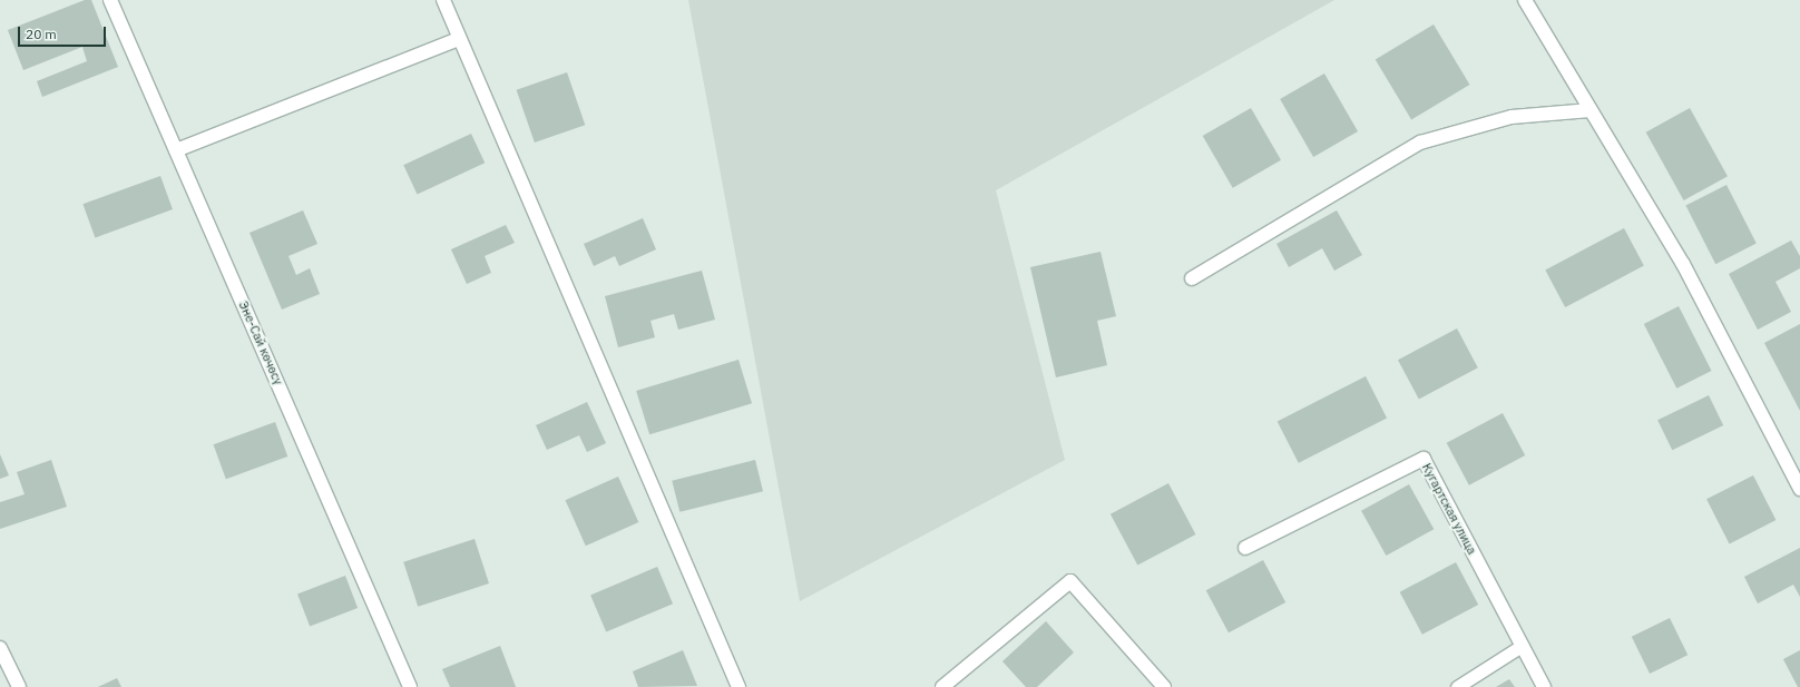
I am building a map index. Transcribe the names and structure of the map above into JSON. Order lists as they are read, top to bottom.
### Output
{
  "streets": {
    "street": ["Эне-Сай көчөсү", "Кугартская улица"]
  },
  "scale_bar": "20 m"
}
